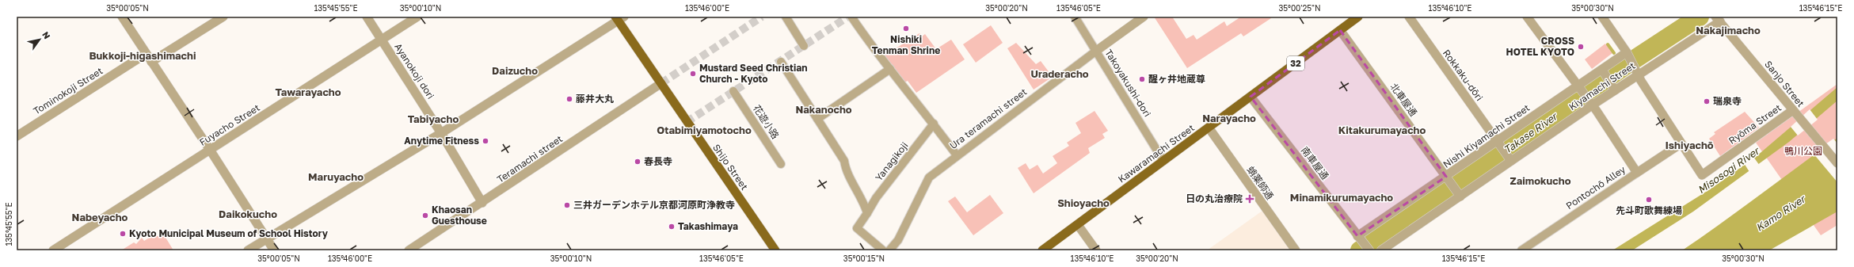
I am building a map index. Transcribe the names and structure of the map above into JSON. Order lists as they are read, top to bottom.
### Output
{
  "streets": {
    "main road": ["32", "Kawaramachi Street", "Shijo Street"],
    "street": [
      "Ayanokoji dori",
      "Rokkaku-dōri",
      "Takoyakushi-dori",
      "Sanjo Street",
      "Kiyamachi Street",
      "Tominokoji Street",
      "北車屋通",
      "Ura teramachi street",
      "花遊小路",
      "Ryōma Street",
      "Fuyacho Street",
      "Nishi Kiyamachi Street",
      "Teramachi street",
      "Yanagikoji",
      "南車屋通",
      "蛸薬師通",
      "Pontochō Alley"
    ]
  },
  "crossings": [
    ["Ayanokoji dori", "Fuyacho Street"],
    ["Ayanokoji dori", "Teramachi street"],
    ["Rokkaku-dōri", "Kiyamachi Street"],
    ["Rokkaku-dōri", "Nishi Kiyamachi Street"],
    ["Takoyakushi-dori", "Ura teramachi street"],
    ["Takoyakushi-dori", "Kawaramachi Street"],
    ["Sanjo Street", "Kiyamachi Street"],
    ["Sanjo Street", "Ryōma Street"],
    ["Kiyamachi Street", "北車屋通"],
    ["Kiyamachi Street", "Ryōma Street"],
    ["北車屋通", "Nishi Kiyamachi Street"],
    ["北車屋通", "Kawaramachi Street"],
    ["Ryōma Street", "Nishi Kiyamachi Street"],
    ["Ryōma Street", "Pontochō Alley"],
    ["Nishi Kiyamachi Street", "南車屋通"],
    ["Kawaramachi Street", "南車屋通"],
    ["Kawaramachi Street", "蛸薬師通"],
    ["Teramachi street", "Shijo Street"]
  ],
  "districts": [
    "Nakajimacho",
    "Bukkoji-higashimachi",
    "Daizucho",
    "Uraderacho",
    "Tawarayacho",
    "Nakanocho",
    "Narayacho",
    "Tabiyacho",
    "Otabimiyamotocho",
    "Kitakurumayacho",
    "Ishiyachō",
    "Maruyacho",
    "Zaimokucho",
    "Minamikurumayacho",
    "Shioyacho",
    "Daikokucho",
    "Nabeyacho"
  ],
  "water": ["Takase River", "Misosogi River", "Kamo River"],
  "parks": ["鴨川公園"],
  "places": {
    "other": [
      "Nishiki Tenman Shrine",
      "CROSS HOTEL KYOTO",
      "Mustard Seed Christian Church - Kyoto",
      "醒ヶ井地蔵尊",
      "藤井大丸",
      "瑞泉寺",
      "Anytime Fitness",
      "春長寺",
      "先斗町歌舞練場",
      "三井ガーデンホテル京都河原町浄教寺",
      "Khaosan Guesthouse",
      "Takashimaya",
      "Kyoto Municipal Museum of School History"
    ],
    "health": ["日の丸治療院"]
  },
  "north": "top right",
  "coordinates": [
    "35°00'05\"N",
    "135°45'55\"E",
    "35°00'10\"N",
    "135°46'00\"E",
    "35°00'20\"N",
    "135°46'05\"E",
    "35°00'25\"N",
    "135°46'10\"E",
    "35°00'30\"N",
    "135°46'15\"E",
    "35°00'15\"N"
  ]
}
